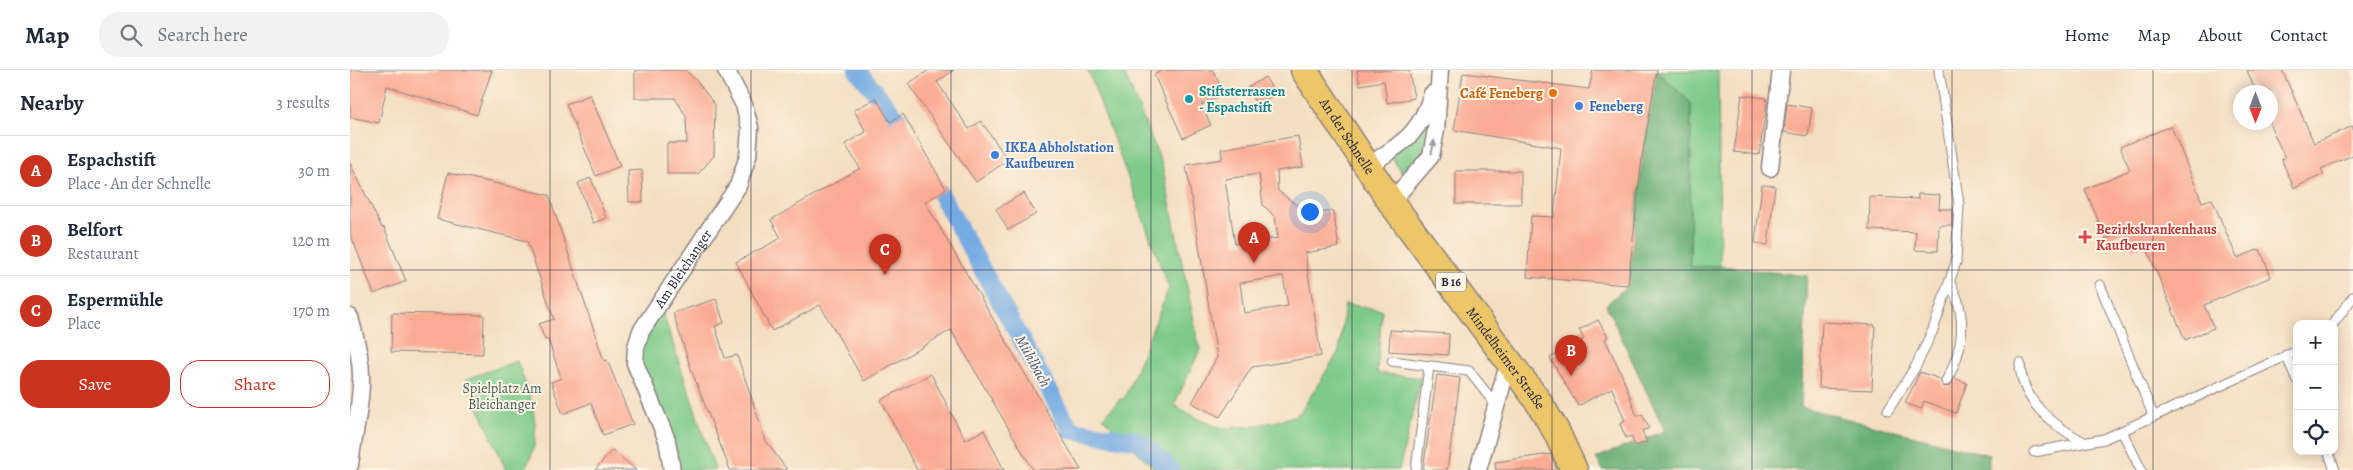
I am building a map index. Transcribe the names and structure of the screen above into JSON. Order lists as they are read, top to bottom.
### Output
{
  "streets": {
    "main road": ["An der Schnelle", "B 16", "Mindelheimer Straße"],
    "street": ["Am Bleichanger"]
  },
  "crossings": [
    ["An der Schnelle", "Mindelheimer Straße"]
  ],
  "water": ["Mühlbach"],
  "parks": ["Spielplatz Am Bleichanger"],
  "places": {
    "other": [
      "Café Feneberg",
      "Stiftsterrassen - Espachstift",
      "Feneberg",
      "IKEA Abholstation Kaufbeuren"
    ],
    "health": ["Bezirkskrankenhaus Kaufbeuren"]
  },
  "north": "bottom",
  "page": {
    "header": "Map",
    "search": "Search here",
    "nav": [
      "Home",
      "Map",
      "About",
      "Contact"
    ],
    "heading": ["Nearby", "3 results"],
    "list": [
      {
        "mark": "A",
        "name": "Espachstift",
        "note": "Place · An der Schnelle",
        "value": "30 m"
      },
      {
        "mark": "B",
        "name": "Belfort",
        "note": "Restaurant",
        "value": "120 m"
      },
      {
        "mark": "C",
        "name": "Espermühle",
        "note": "Place",
        "value": "170 m"
      }
    ],
    "pins": ["A", "C", "B"],
    "map_buttons": ["+", "−"],
    "buttons": ["Save", "Share"]
  }
}
